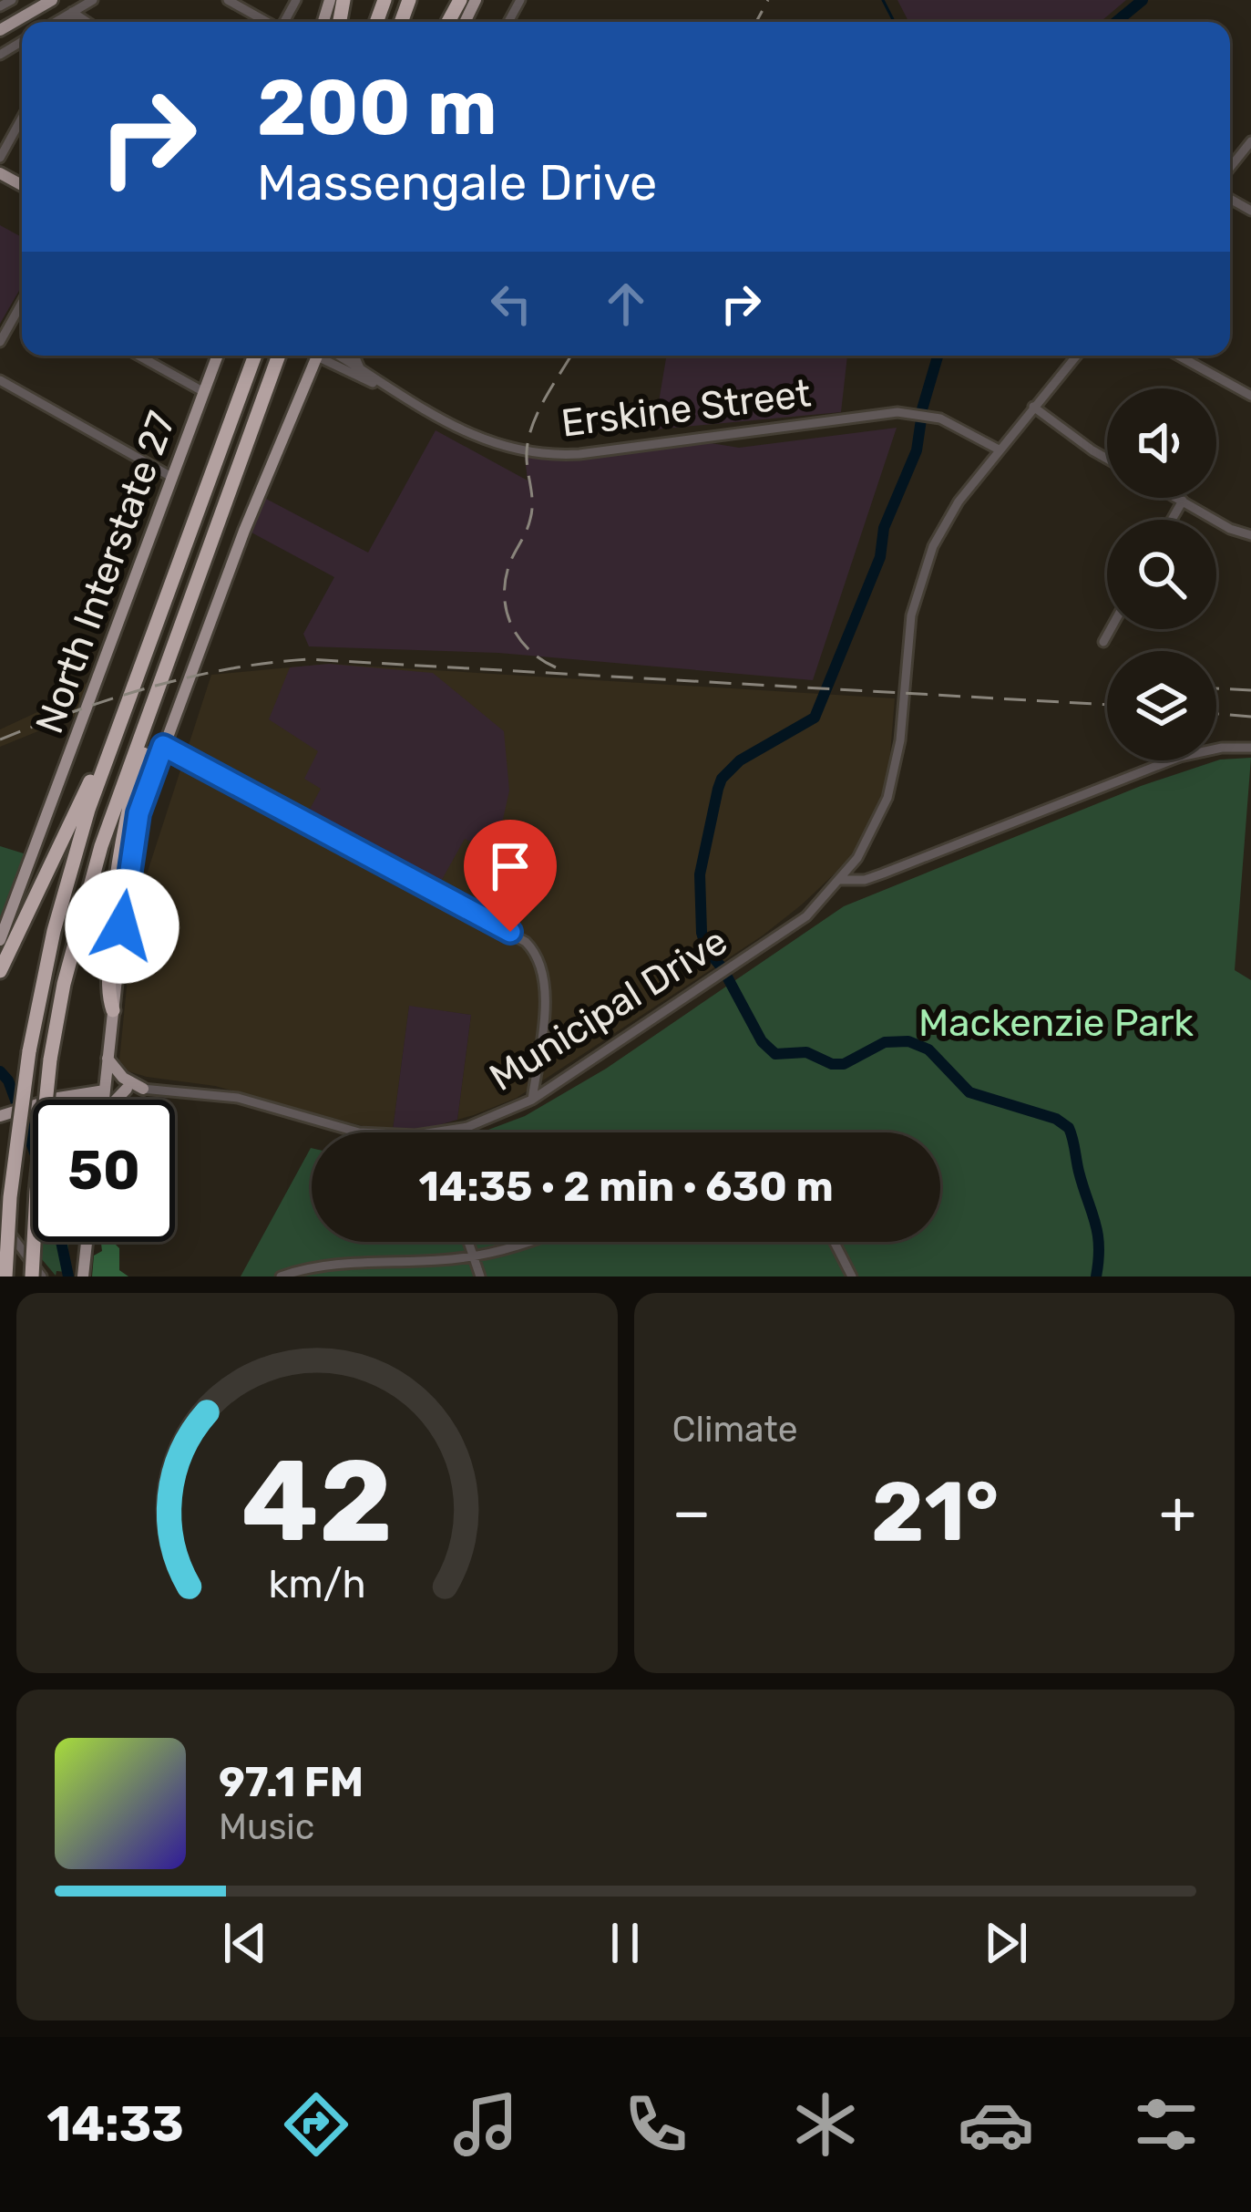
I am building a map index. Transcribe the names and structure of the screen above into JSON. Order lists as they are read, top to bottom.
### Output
{
  "streets": {
    "main road": ["North Interstate 27", "Municipal Drive"],
    "street": ["Erskine Street"]
  },
  "crossings": [
    ["Erskine Street", "Municipal Drive"]
  ],
  "parks": ["Mackenzie Park"],
  "page": {
    "turn": ["200 m", "Massengale Drive"],
    "limit": "50",
    "trip": "14:35 · 2 min · 630 m",
    "tile": "Climate",
    "heat": ["−", "21°", "+"],
    "song": ["97.1 FM", "Music"],
    "tabs": "14:33",
    "gauge": ["42", "km/h"]
  }
}
